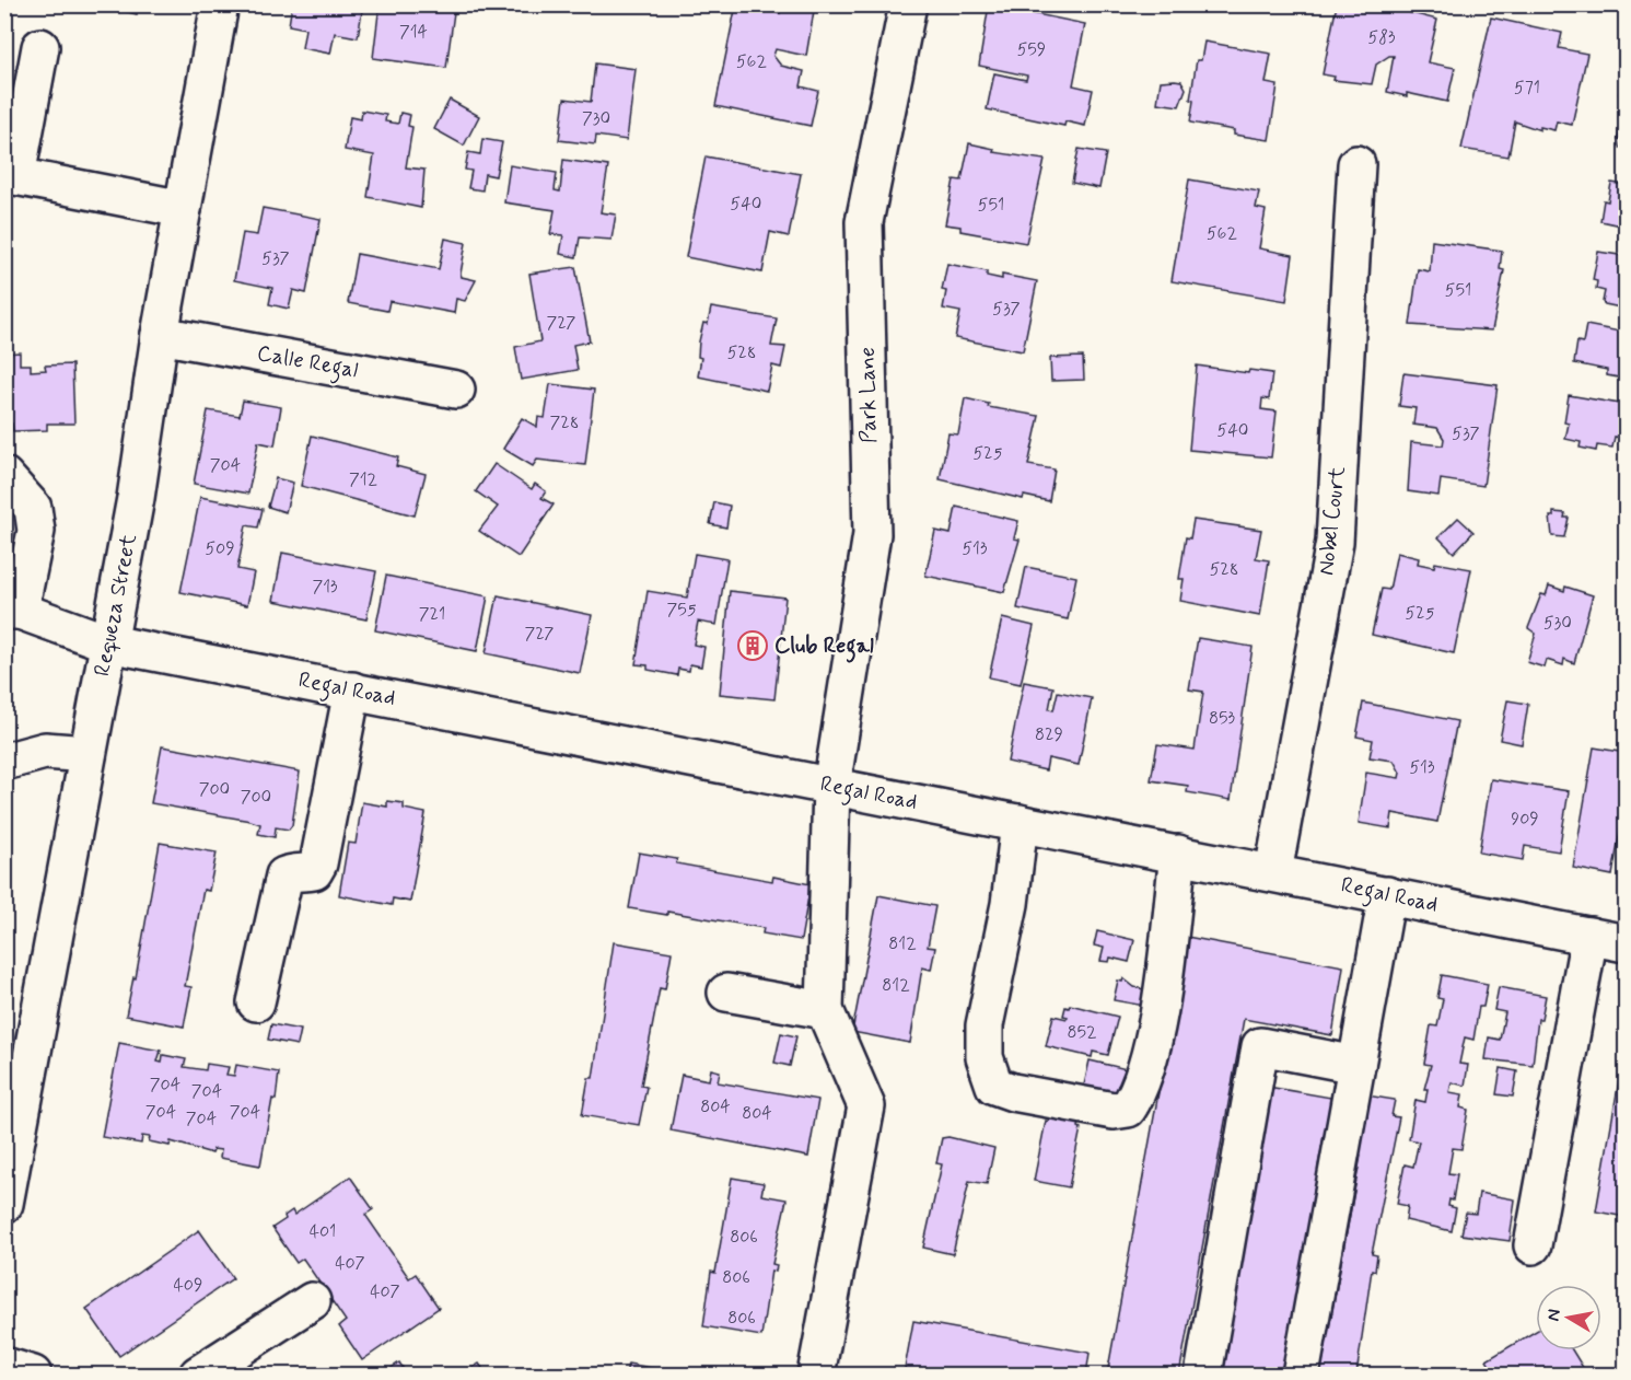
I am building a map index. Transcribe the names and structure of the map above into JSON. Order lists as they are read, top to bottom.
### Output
{
  "streets": {
    "street": [
      "Calle Regal",
      "Park Lane",
      "Nobel Court",
      "Requeza Street",
      "Regal Road"
    ]
  },
  "crossings": [
    ["Calle Regal", "Requeza Street"],
    ["Park Lane", "Regal Road"],
    ["Nobel Court", "Regal Road"],
    ["Requeza Street", "Regal Road"]
  ],
  "places": {
    "building": ["Club Regal"]
  },
  "house_numbers": [
    "714",
    "583",
    "559",
    "562",
    "571",
    "730",
    "540",
    "551",
    "562",
    "537",
    "551",
    "537",
    "727",
    "528",
    "728",
    "540",
    "537",
    "525",
    "704",
    "712",
    "509",
    "513",
    "528",
    "713",
    "755",
    "525",
    "721",
    "530",
    "727",
    "853",
    "829",
    "513",
    "700",
    "700",
    "909",
    "812",
    "812",
    "852",
    "704",
    "704",
    "804",
    "704",
    "704",
    "804",
    "704",
    "401",
    "806",
    "407",
    "806",
    "409",
    "407",
    "806"
  ],
  "north": "left"
}
